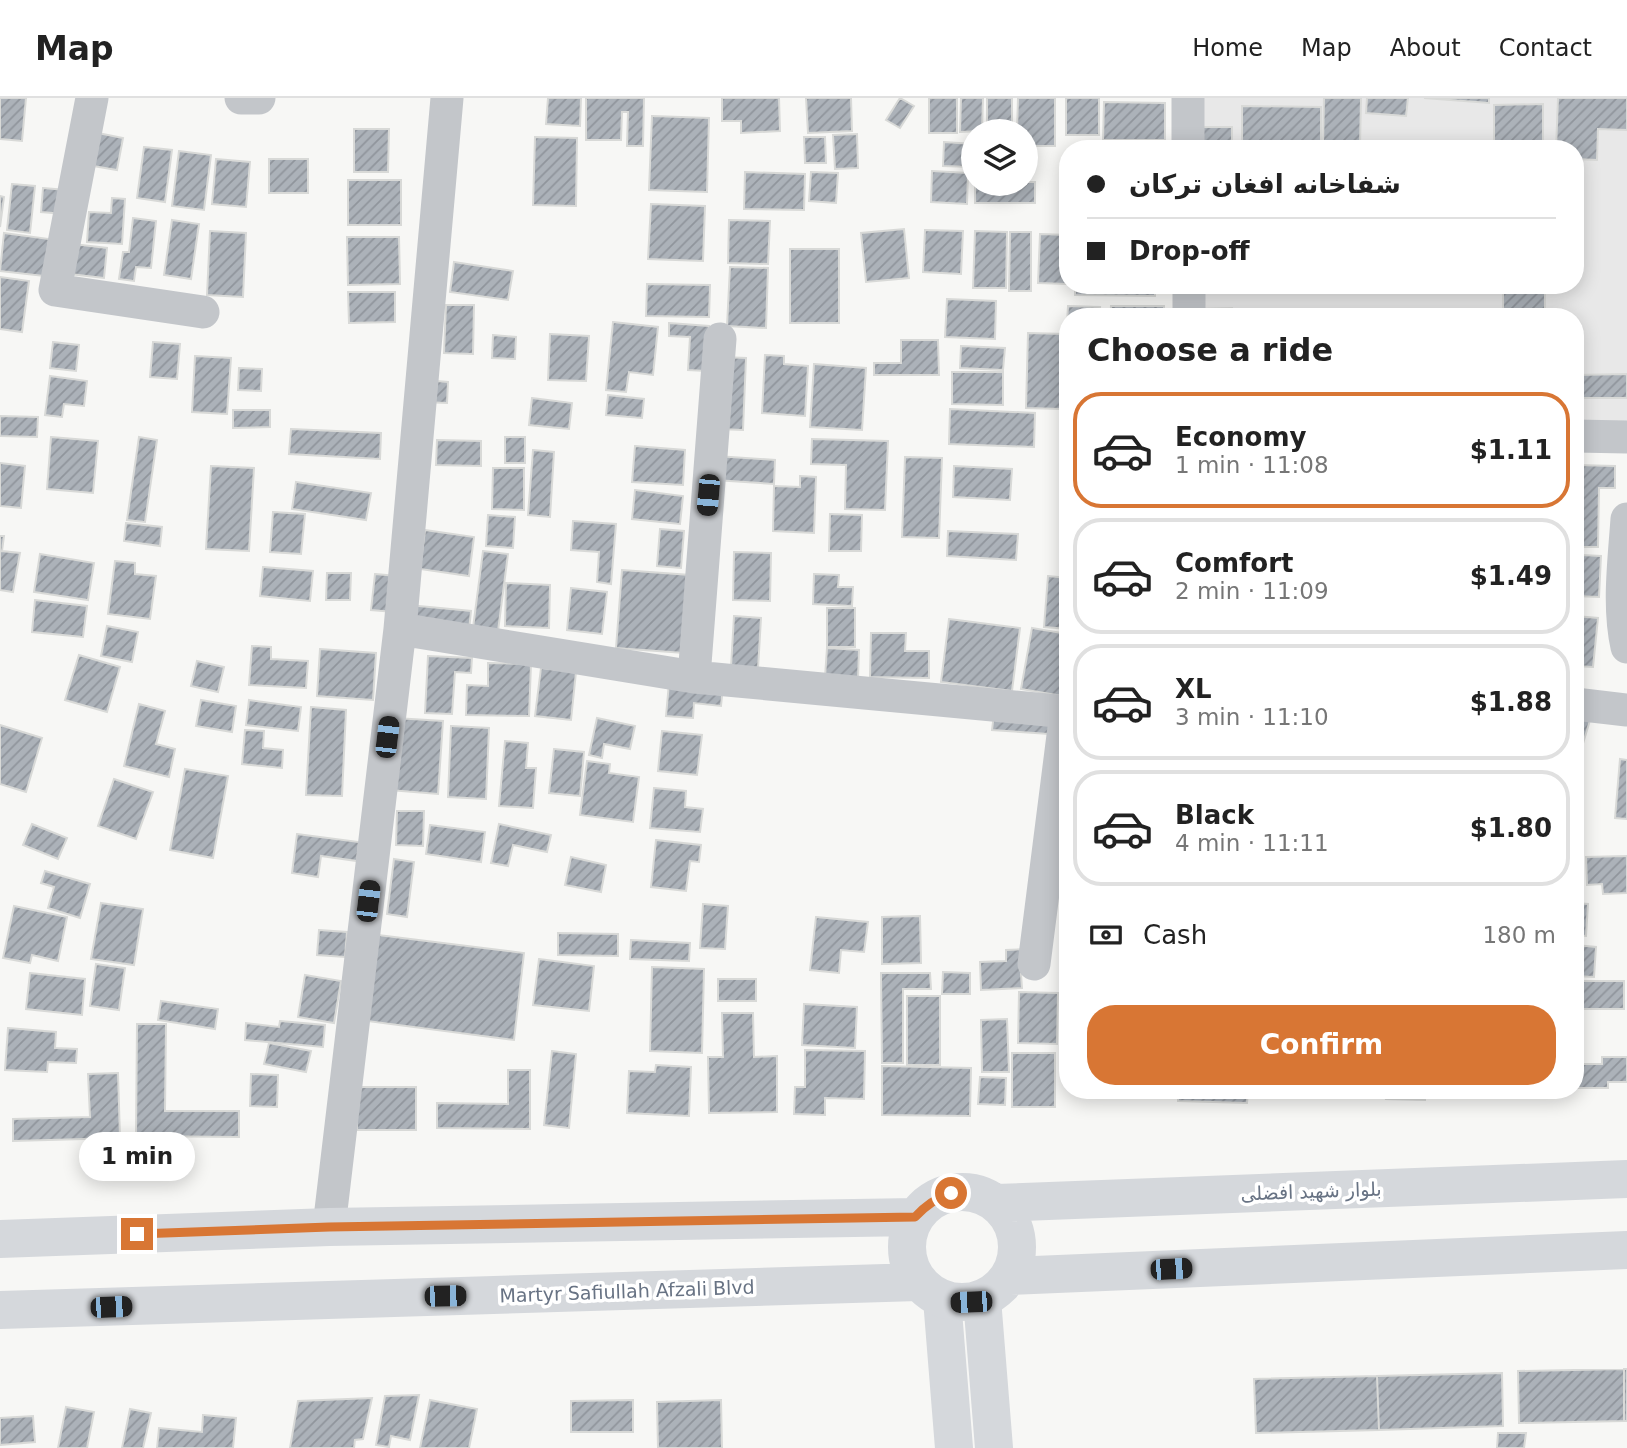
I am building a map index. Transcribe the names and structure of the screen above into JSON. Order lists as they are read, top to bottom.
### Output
{
  "streets": {
    "main road": ["بلوار شهید افضلی", "Martyr Safiullah Afzali Blvd"]
  },
  "crossings": [
    ["بلوار شهید افضلی", "Martyr Safiullah Afzali Blvd"]
  ],
  "page": {
    "header": "Map",
    "nav": [
      "Home",
      "Map",
      "About",
      "Contact"
    ],
    "banner": ["شفاخانه افغان ترکان", "Drop-off"],
    "heading": "Choose a ride",
    "list": [
      {
        "name": "Economy",
        "note": "1 min · 11:08",
        "value": "$1.11"
      },
      {
        "name": "Comfort",
        "note": "2 min · 11:09",
        "value": "$1.49"
      },
      {
        "name": "XL",
        "note": "3 min · 11:10",
        "value": "$1.88"
      },
      {
        "name": "Black",
        "note": "4 min · 11:11",
        "value": "$1.80"
      }
    ],
    "pay": ["Cash", "180 m"],
    "buttons": "Confirm",
    "bubble": "1 min"
  }
}
